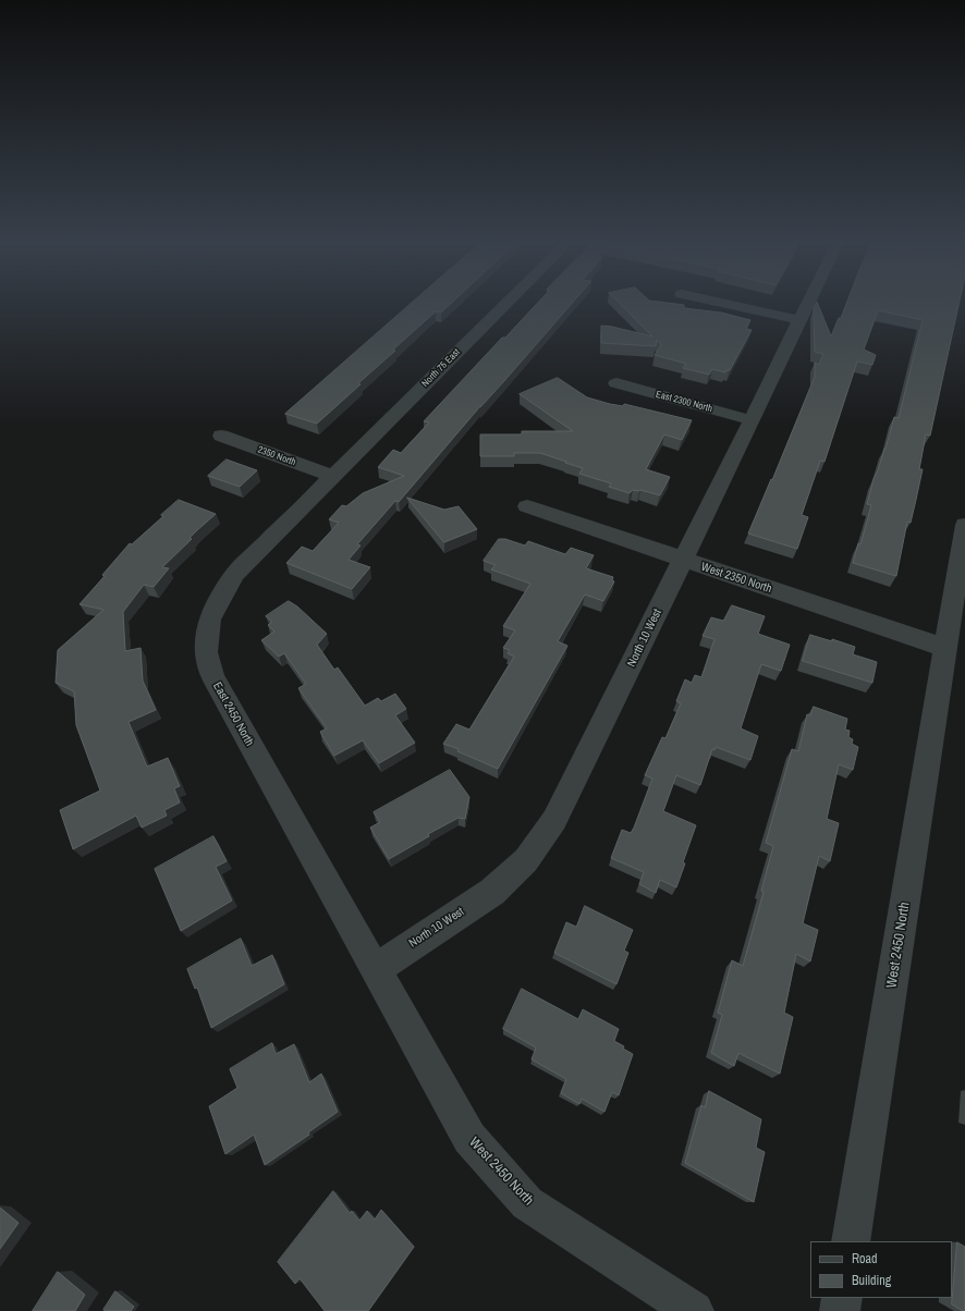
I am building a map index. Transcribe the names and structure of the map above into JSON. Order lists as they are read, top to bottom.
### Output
{
  "streets": {
    "street": [
      "North 75 East",
      "East 2300 North",
      "2350 North",
      "West 2350 North",
      "North 10 West",
      "East 2450 North",
      "West 2450 North"
    ]
  },
  "crossings": [
    ["North 75 East", "2350 North"],
    ["North 75 East", "East 2450 North"],
    ["East 2300 North", "North 10 West"],
    ["2350 North", "East 2450 North"],
    ["West 2350 North", "North 10 West"],
    ["West 2350 North", "West 2450 North"],
    ["North 10 West", "East 2450 North"],
    ["North 10 West", "West 2450 North"],
    ["East 2450 North", "West 2450 North"]
  ],
  "legend": ["Road", "Building"]
}
